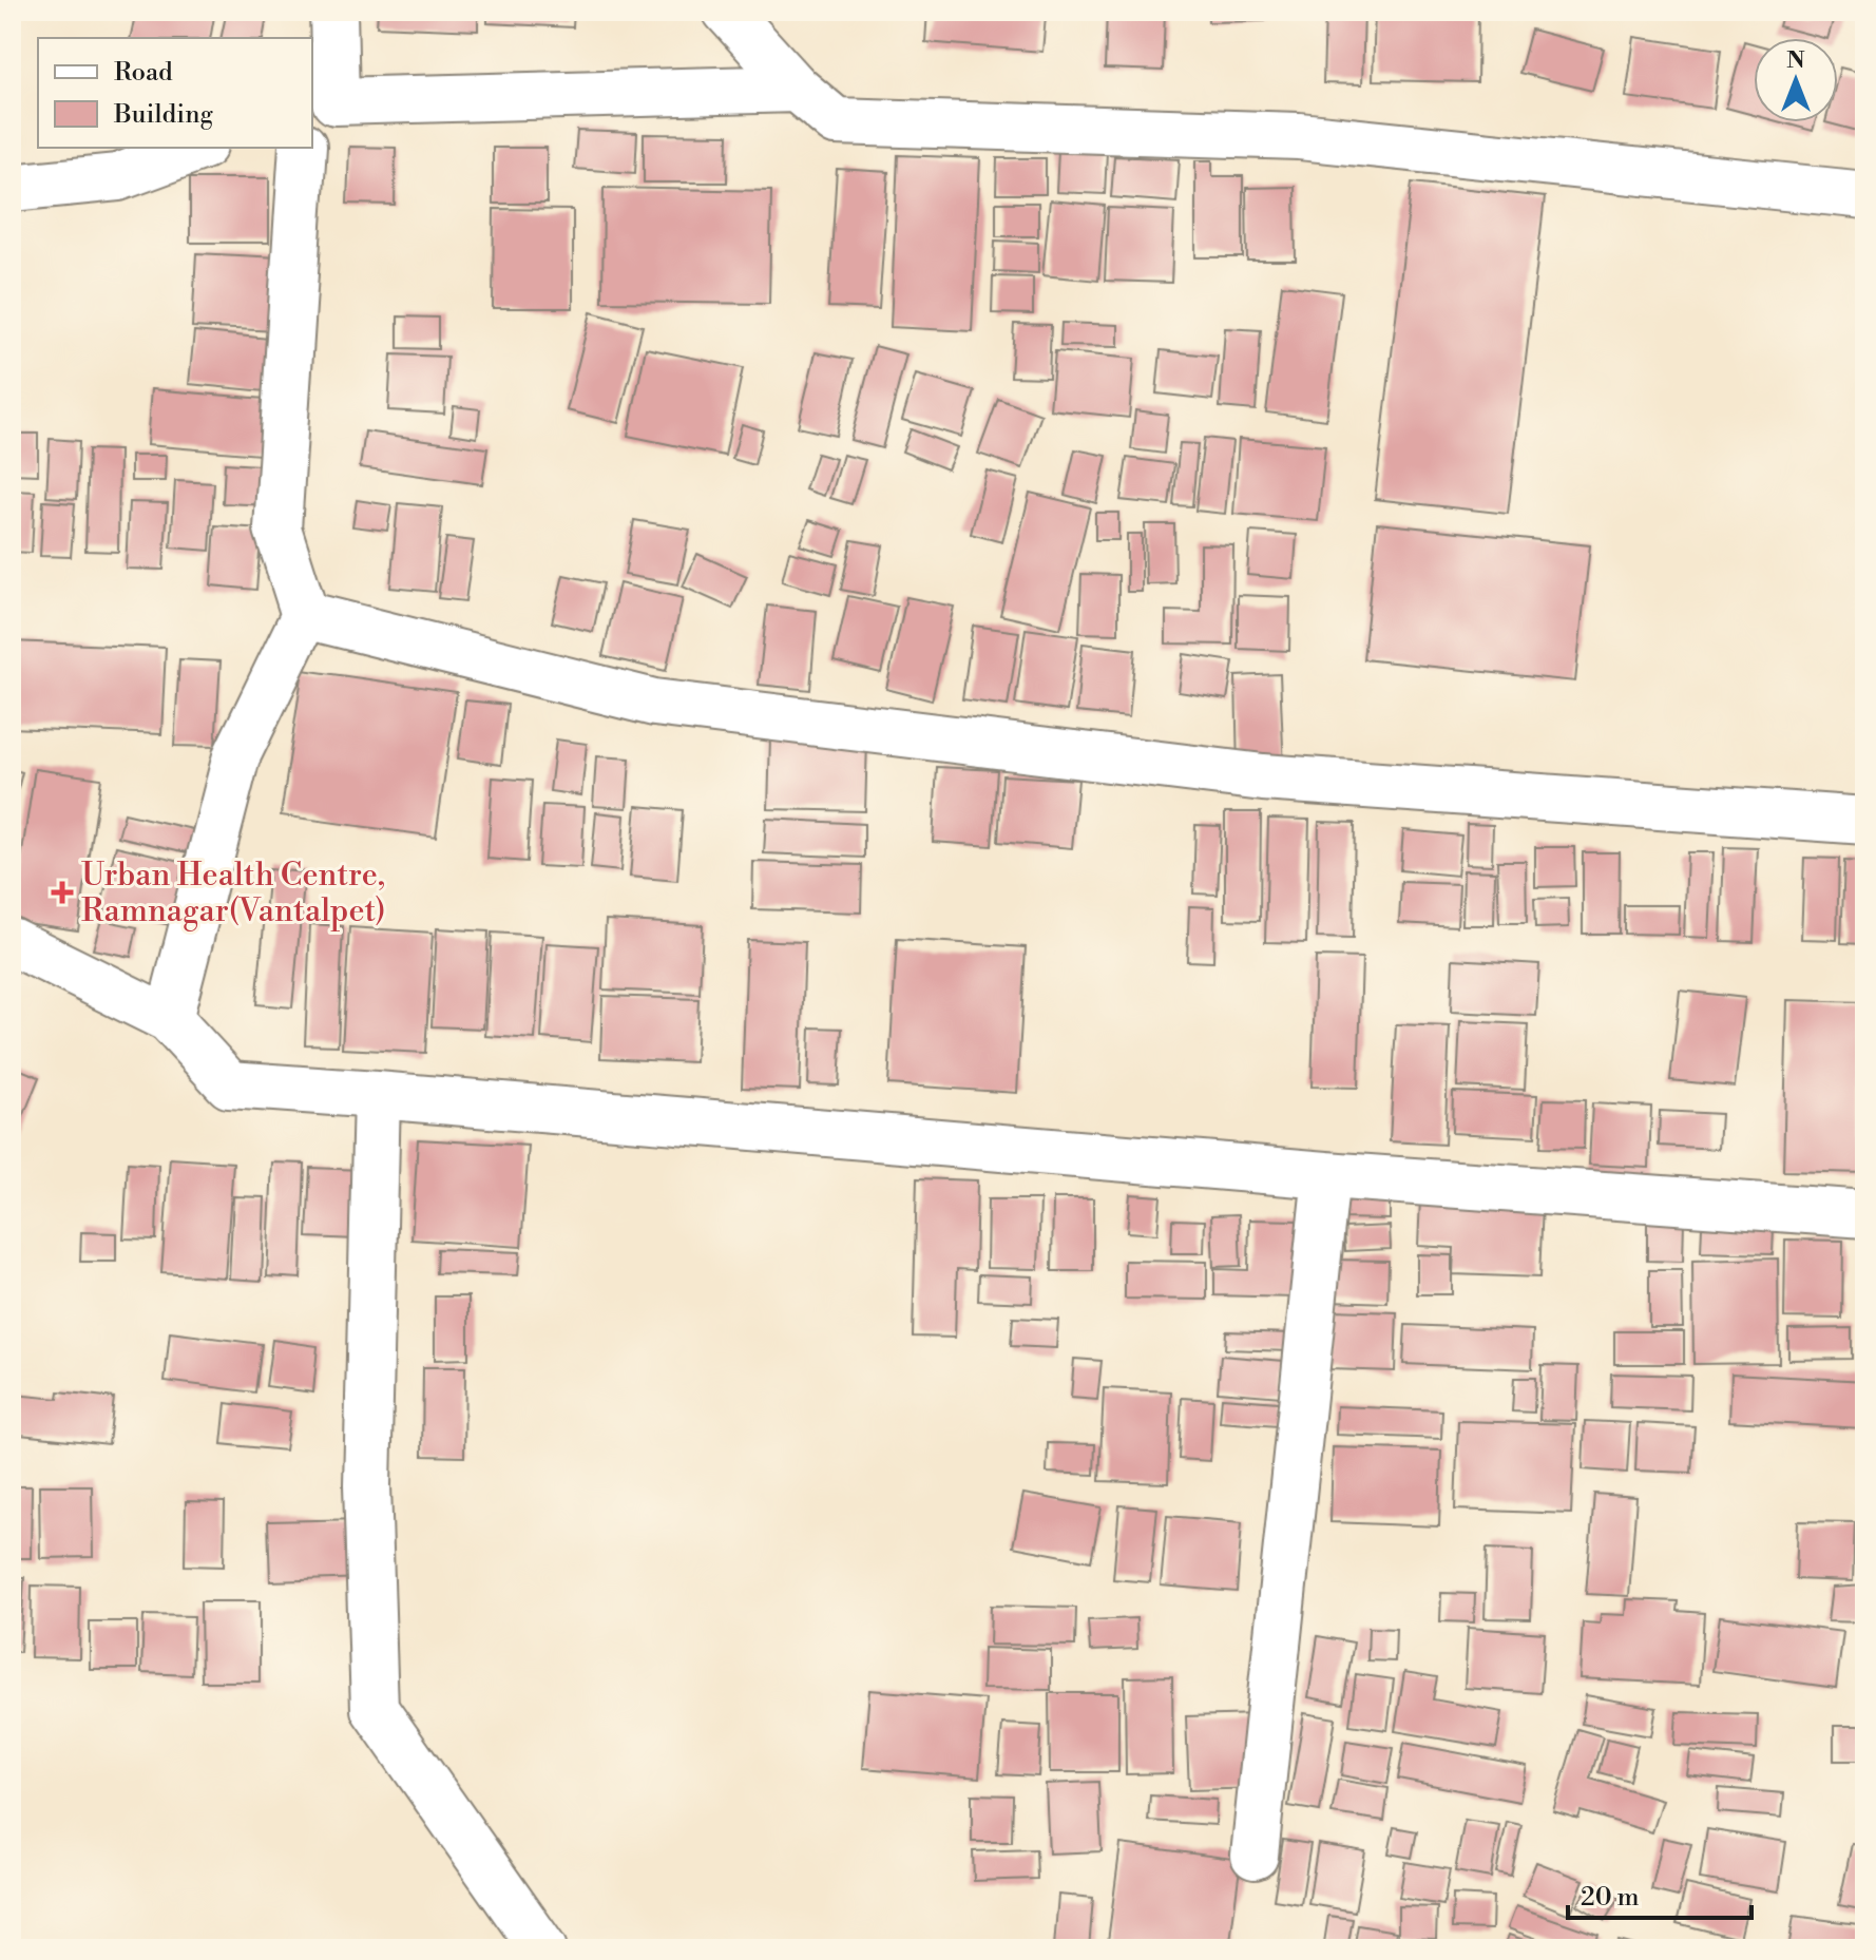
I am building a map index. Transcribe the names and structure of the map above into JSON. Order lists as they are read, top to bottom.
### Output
{
  "places": {
    "health": ["Urban Health Centre, Ramnagar(Vantalpet)"]
  },
  "legend": ["Road", "Building"],
  "scale_bar": "20 m",
  "north": "top"
}
